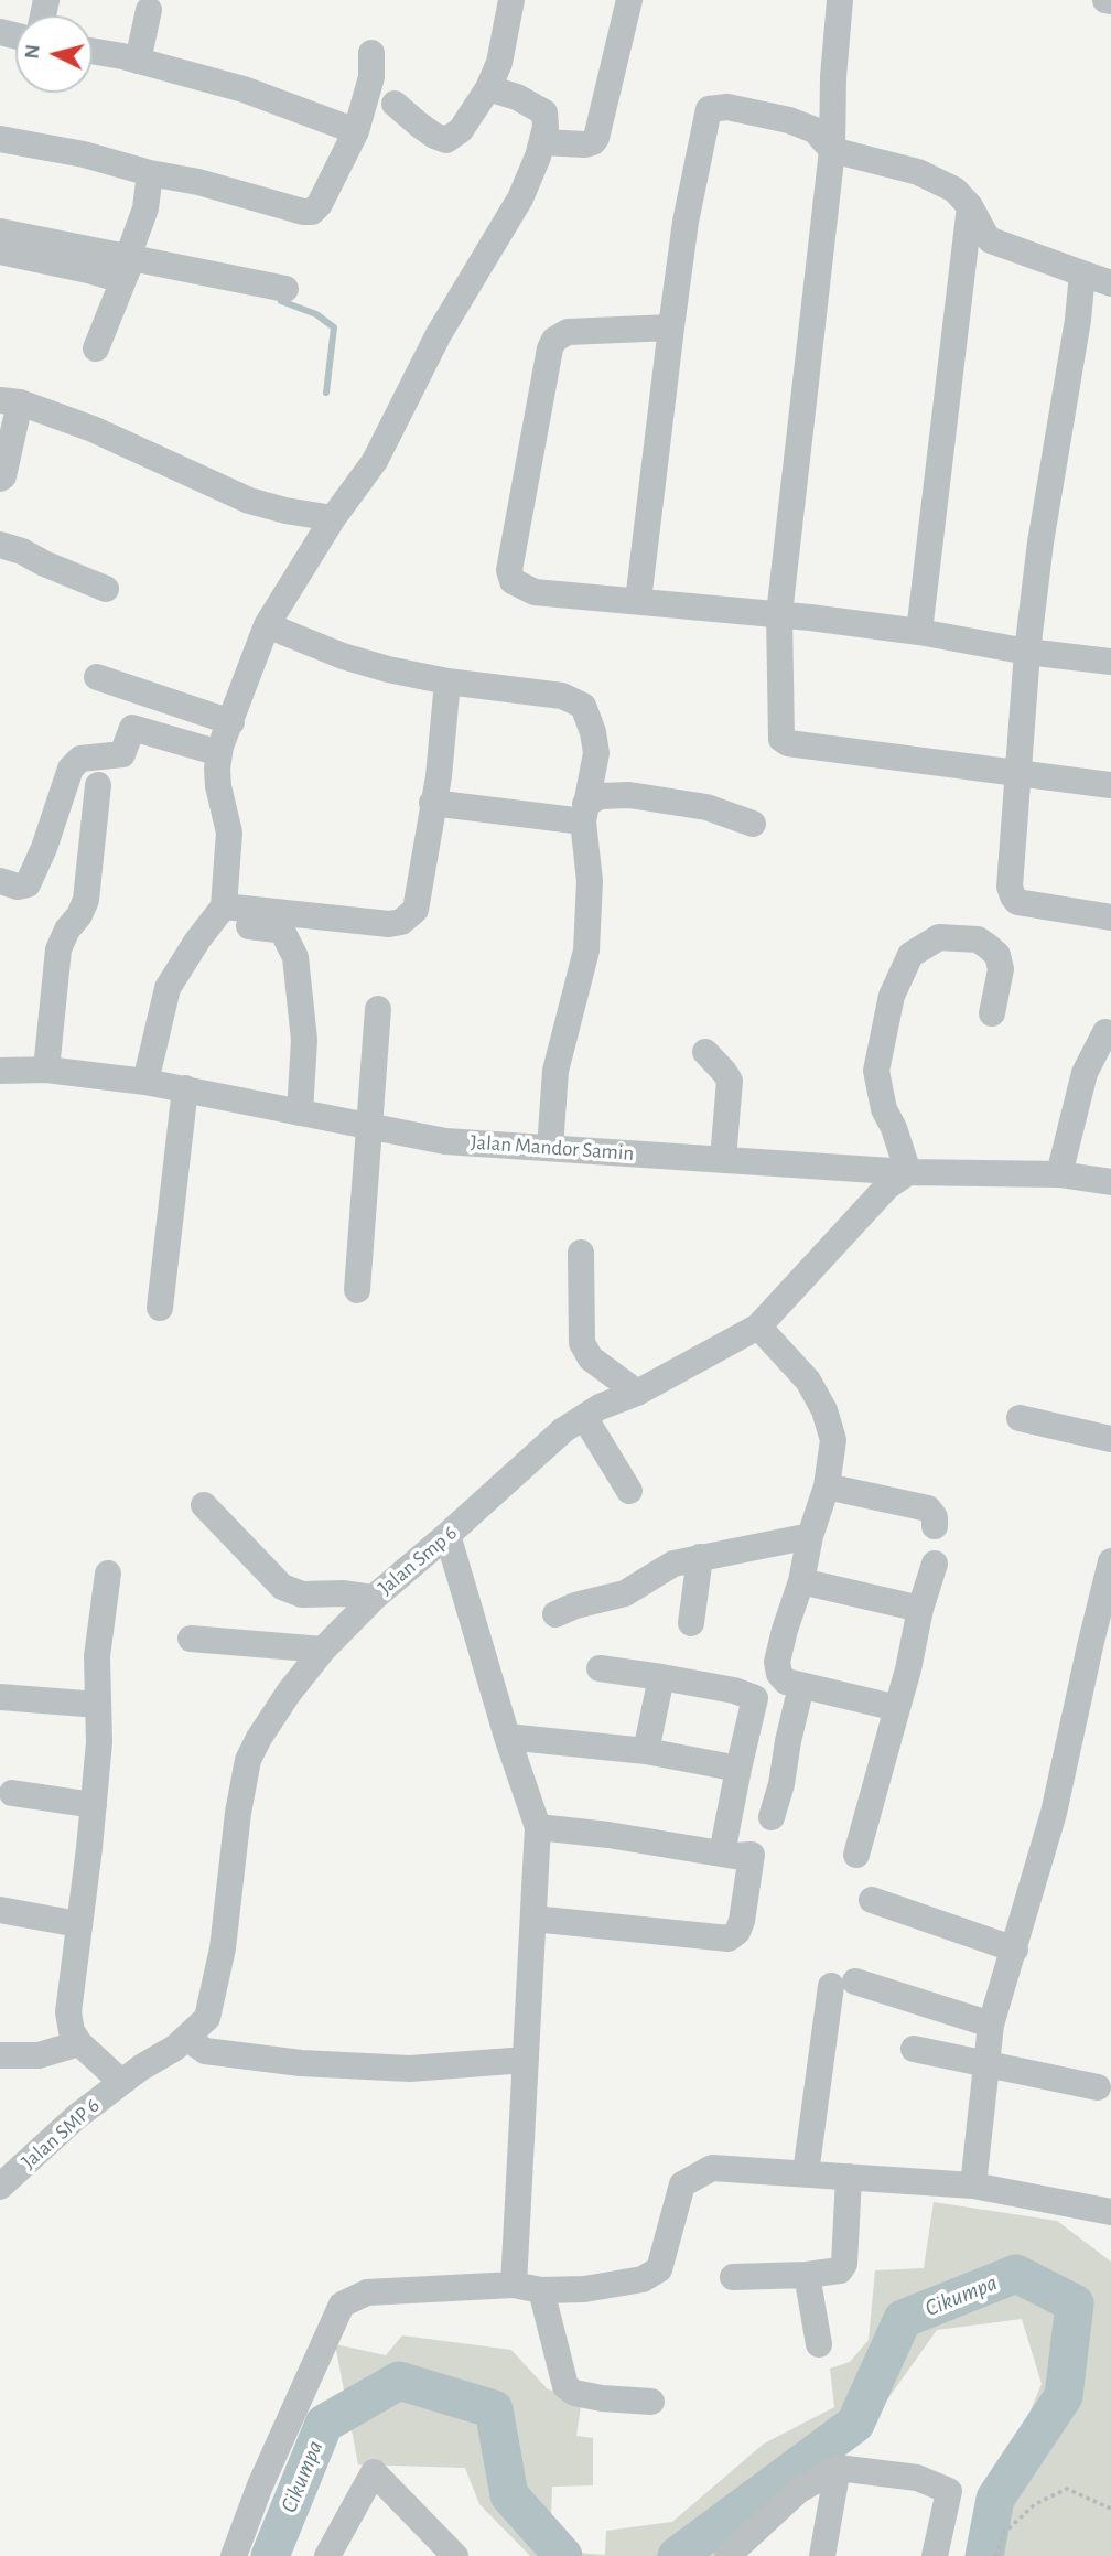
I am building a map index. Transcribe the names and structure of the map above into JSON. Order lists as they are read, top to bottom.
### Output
{
  "streets": {
    "street": ["Jalan Mandor Samin", "Jalan Smp 6", "Jalan SMP 6"]
  },
  "crossings": [
    ["Jalan Mandor Samin", "Jalan Smp 6"],
    ["Jalan Smp 6", "Jalan SMP 6"]
  ],
  "water": ["Cikumpa"],
  "north": "left"
}
